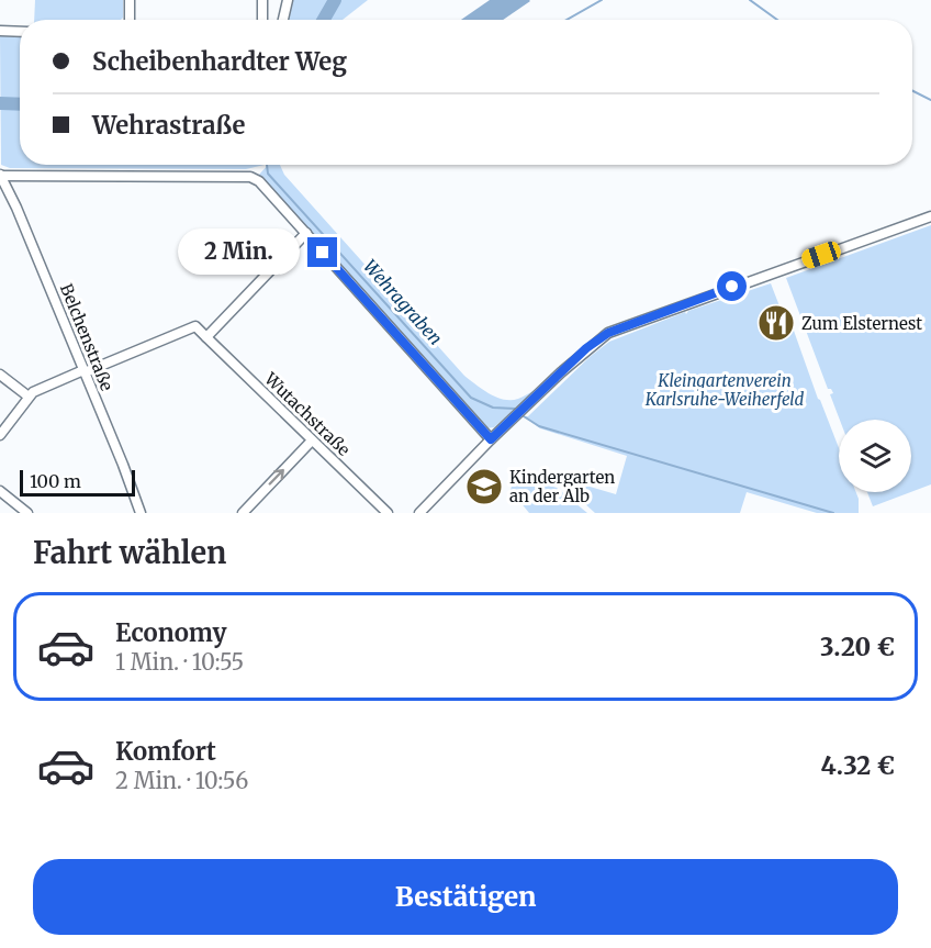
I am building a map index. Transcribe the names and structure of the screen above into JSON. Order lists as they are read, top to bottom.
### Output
{
  "streets": {
    "street": ["Belchenstraße", "Wutachstraße"]
  },
  "water": ["Wehragraben"],
  "parks": ["Kleingartenverein Karlsruhe-Weiherfeld"],
  "places": {
    "restaurant": ["Zum Elsternest"],
    "school or university": ["Kindergarten an der Alb"]
  },
  "scale_bar": "100 m",
  "page": {
    "banner": ["Scheibenhardter Weg", "Wehrastraße"],
    "bubble": "2 Min.",
    "scale": "100 m",
    "heading": "Fahrt wählen",
    "list": [
      {
        "name": "Economy",
        "note": "1 Min. · 10:55",
        "value": "3.20 €"
      },
      {
        "name": "Komfort",
        "note": "2 Min. · 10:56",
        "value": "4.32 €"
      }
    ],
    "buttons": "Bestätigen"
  }
}
